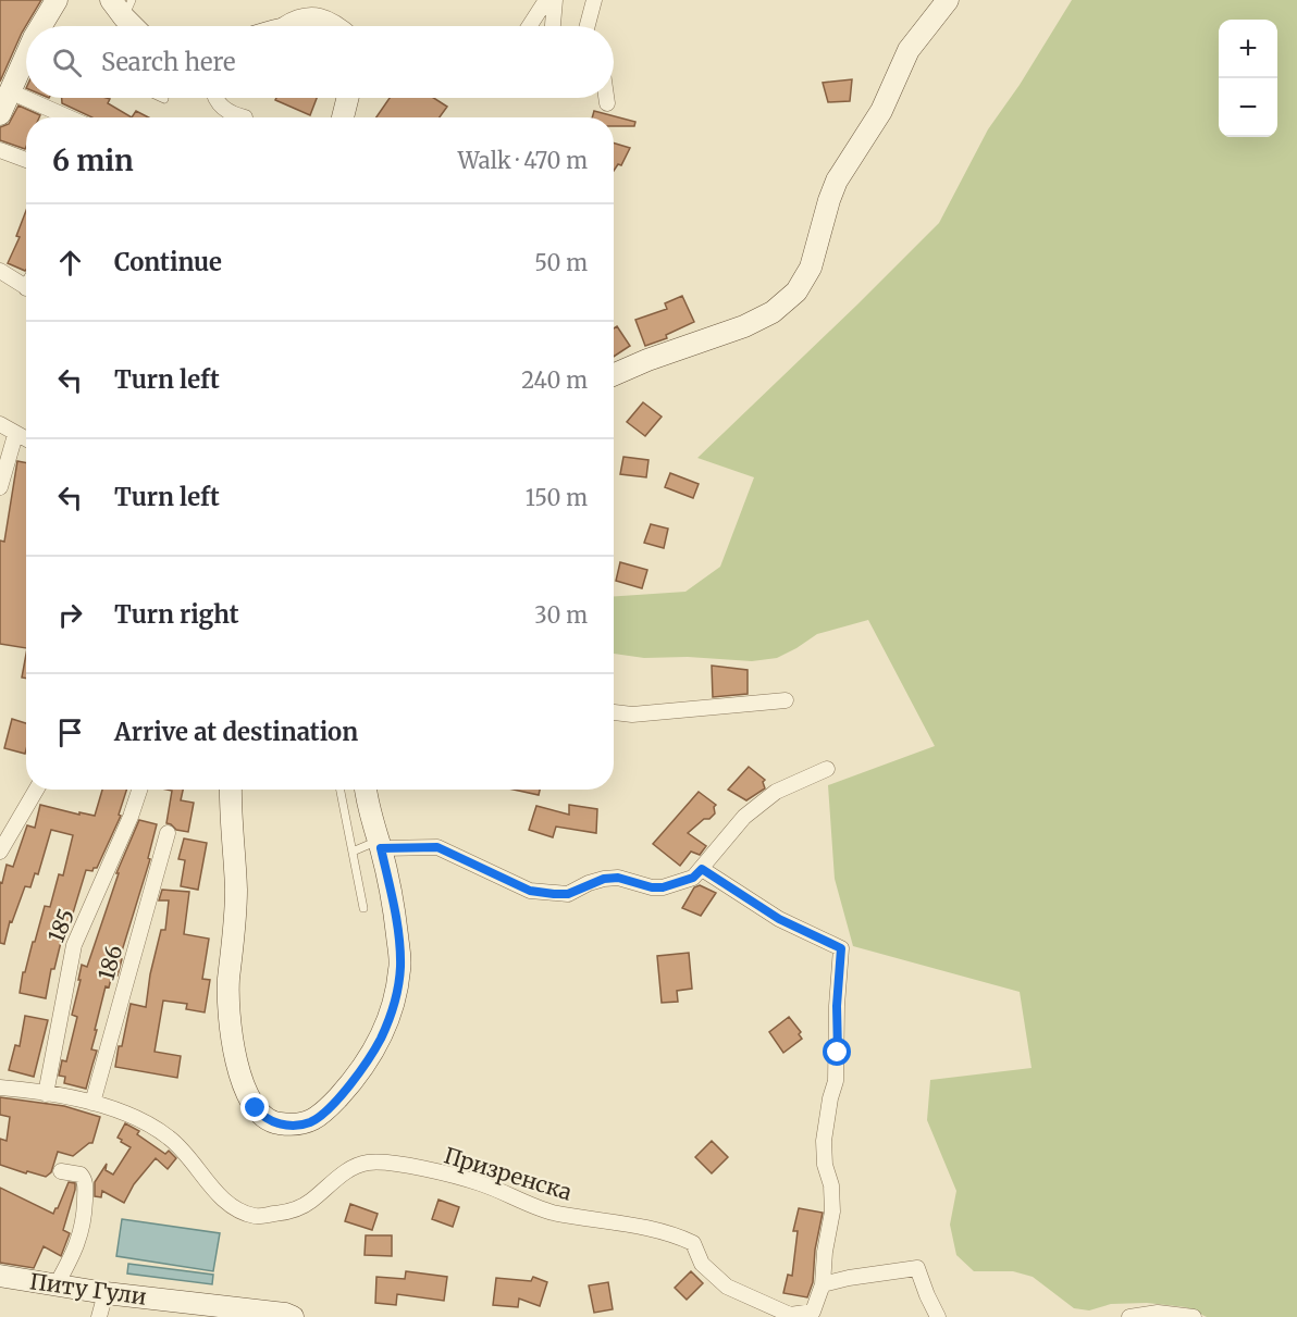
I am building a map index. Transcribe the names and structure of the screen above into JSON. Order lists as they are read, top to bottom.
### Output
{
  "streets": {
    "main road": ["Питу Гули"],
    "street": ["185", "186", "Призренска"]
  },
  "crossings": [
    ["185", "Призренска"],
    ["186", "Призренска"]
  ],
  "page": {
    "map_buttons": ["+", "−"],
    "search": "Search here",
    "heading": ["6 min", "Walk · 470 m"],
    "list": [
      ["Continue", "50 m"],
      ["Turn left", "240 m"],
      ["Turn left", "150 m"],
      ["Turn right", "30 m"],
      "Arrive at destination"
    ]
  }
}
